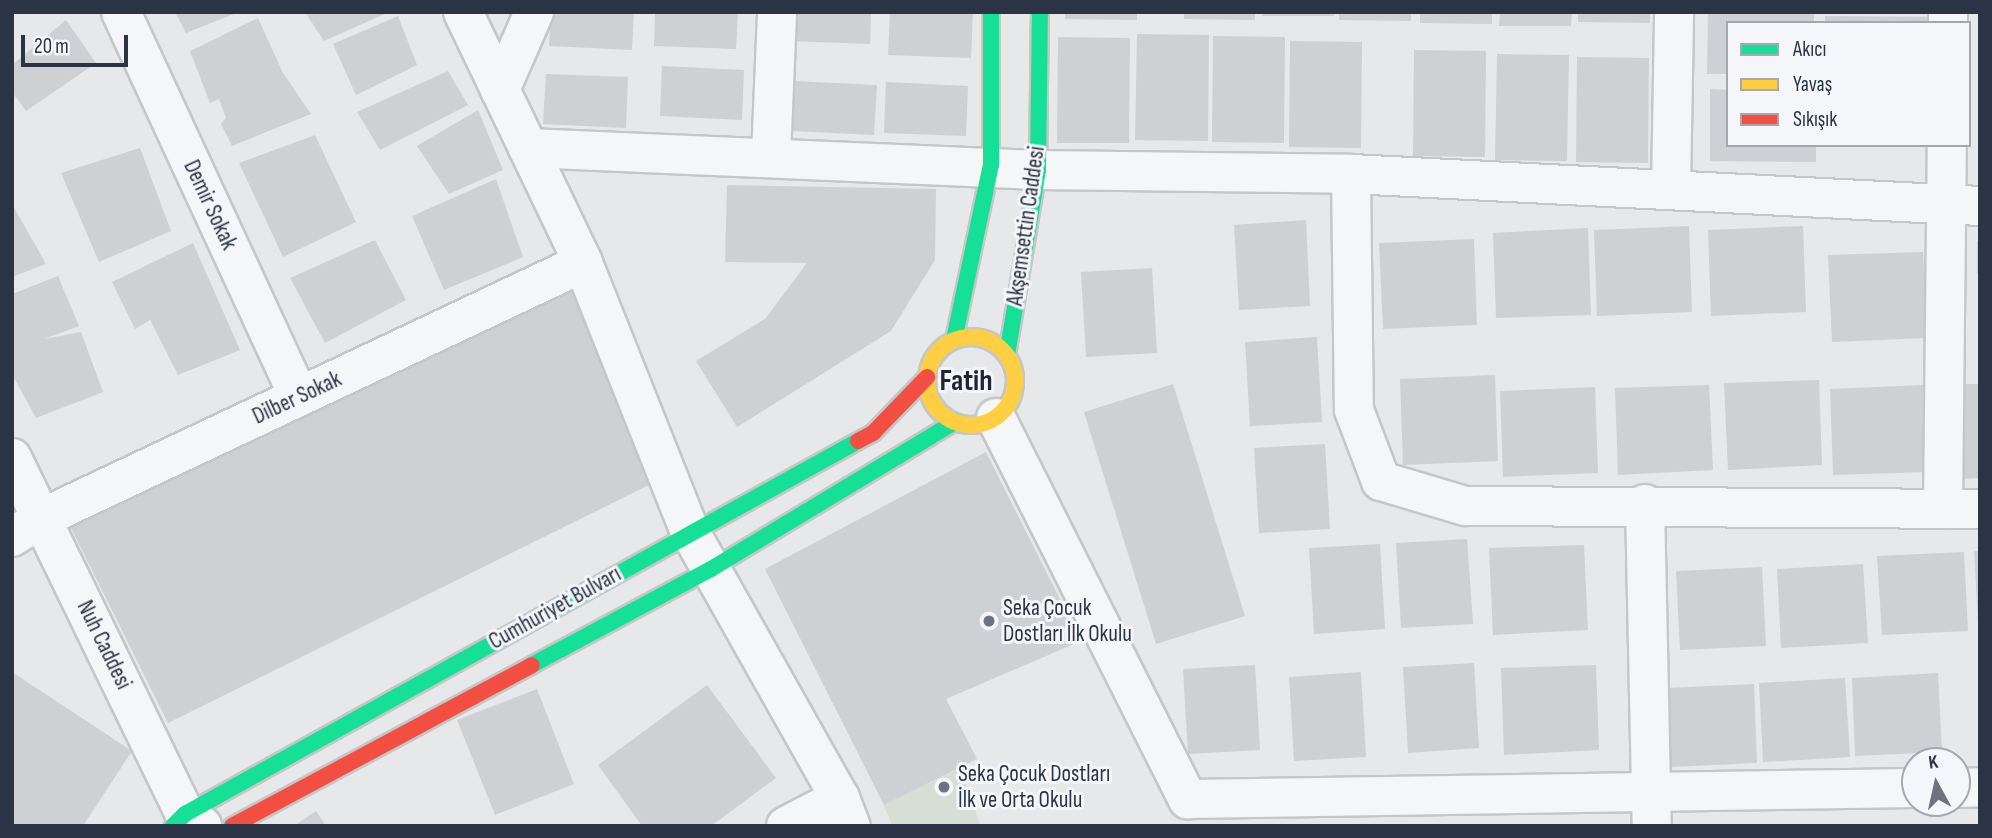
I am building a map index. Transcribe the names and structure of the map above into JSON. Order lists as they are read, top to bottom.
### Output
{
  "streets": {
    "main road": ["Akşemsettin Caddesi", "Cumhuriyet Bulvarı"],
    "street": ["Demir Sokak", "Dilber Sokak", "Nuh Caddesi"]
  },
  "crossings": [
    ["Demir Sokak", "Dilber Sokak"],
    ["Akşemsettin Caddesi", "Cumhuriyet Bulvarı"],
    ["Dilber Sokak", "Nuh Caddesi"],
    ["Cumhuriyet Bulvarı", "Nuh Caddesi"]
  ],
  "districts": ["Fatih"],
  "places": ["Seka Çocuk Dostları İlk Okulu", "Seka Çocuk Dostları İlk ve Orta Okulu"],
  "legend": ["Akıcı", "Yavaş", "Sıkışık"],
  "scale_bar": "20 m",
  "north": "top"
}
